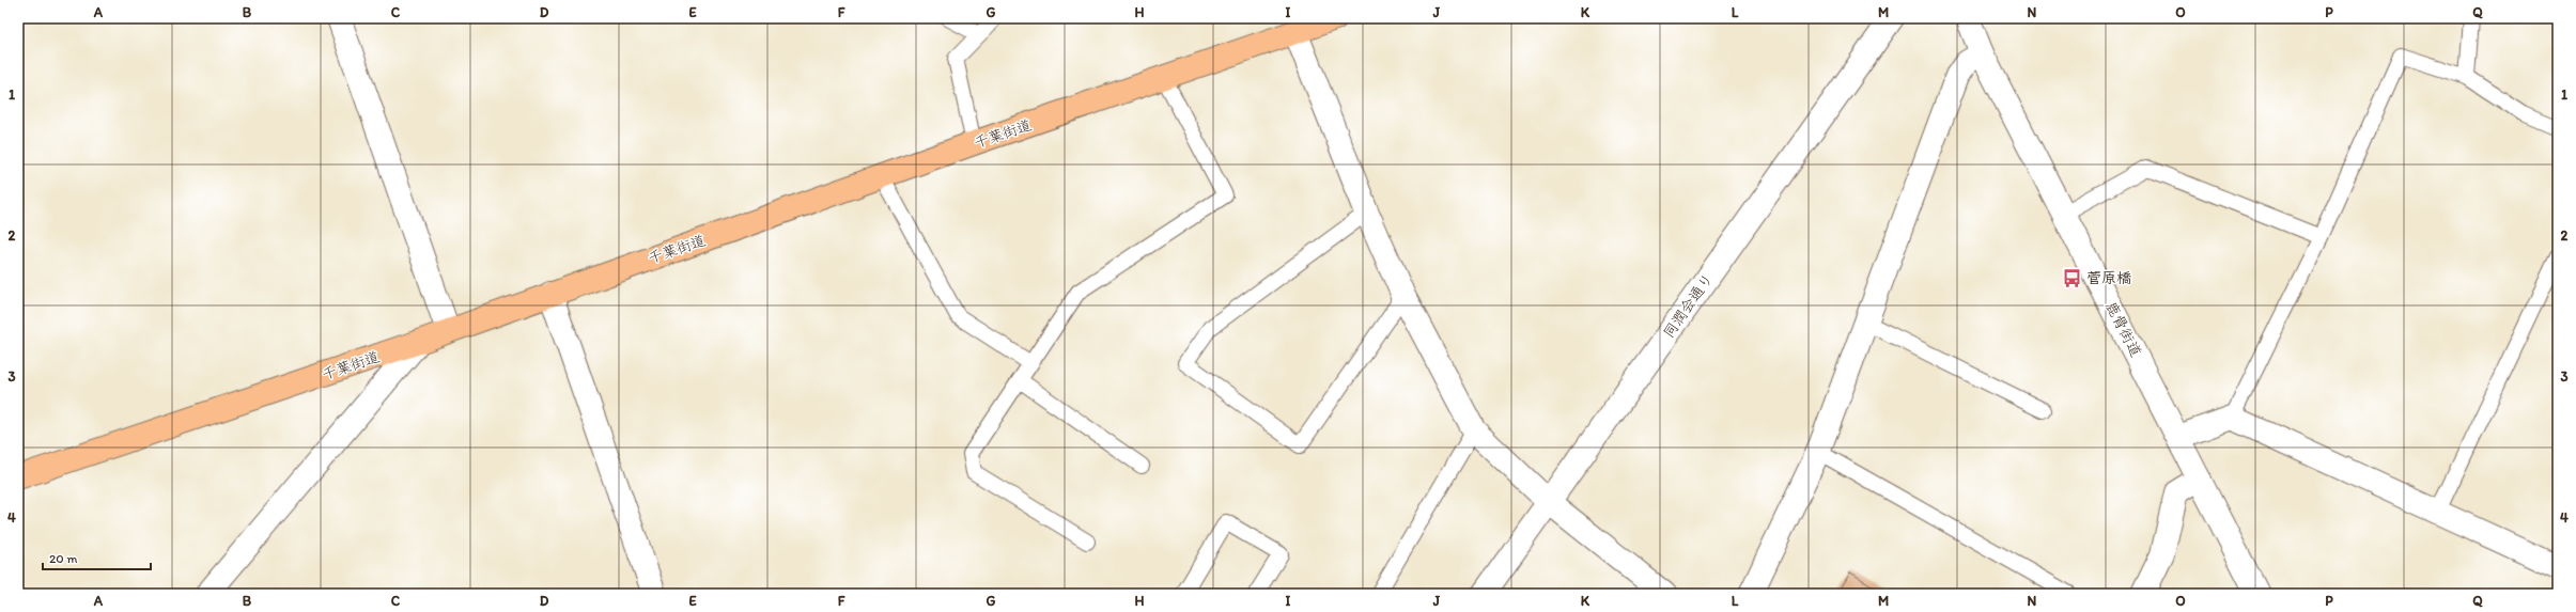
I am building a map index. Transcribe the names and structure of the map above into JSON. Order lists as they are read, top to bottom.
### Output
{
  "streets": {
    "highway": ["千葉街道"],
    "street": ["同潤会通り", "鹿骨街道"]
  },
  "places": {
    "bus stop": ["菅原橋"]
  },
  "scale_bar": "20 m",
  "grid": {
    "columns": [
      "A",
      "B",
      "C",
      "D",
      "E",
      "F",
      "G",
      "H",
      "I",
      "J",
      "K",
      "L",
      "M",
      "N",
      "O",
      "P",
      "Q"
    ],
    "rows": [
      "1",
      "2",
      "3",
      "4"
    ]
  }
}
